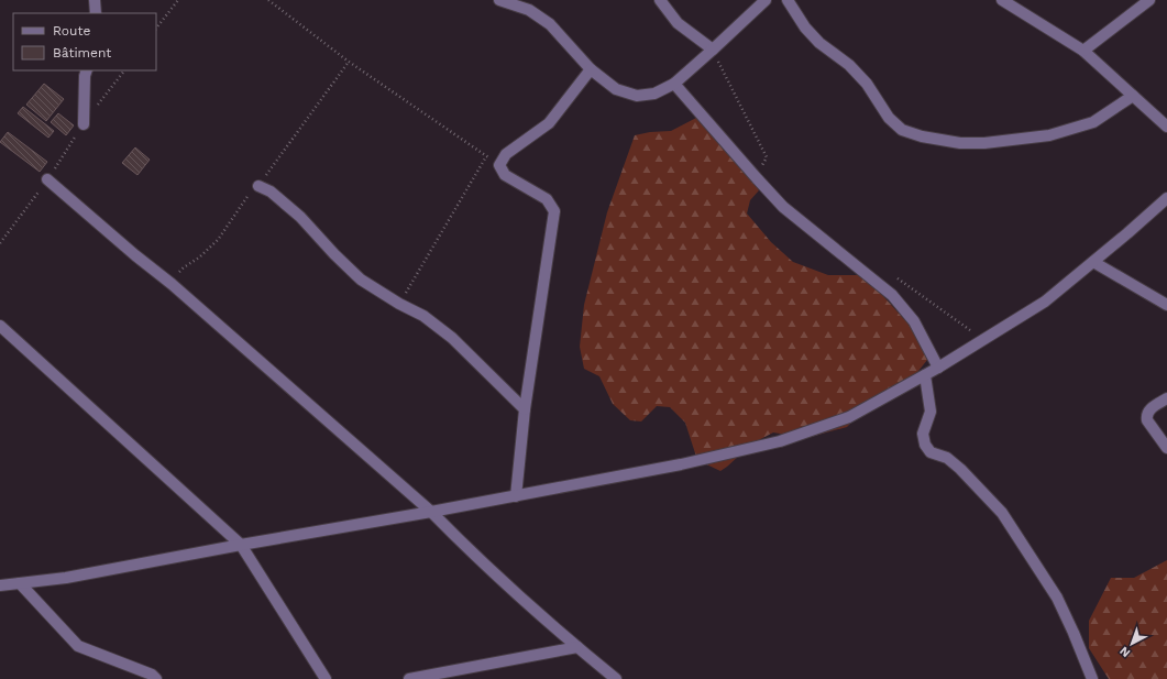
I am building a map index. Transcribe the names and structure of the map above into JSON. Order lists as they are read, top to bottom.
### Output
{
  "legend": ["Route", "Bâtiment"],
  "north": "bottom left"
}
